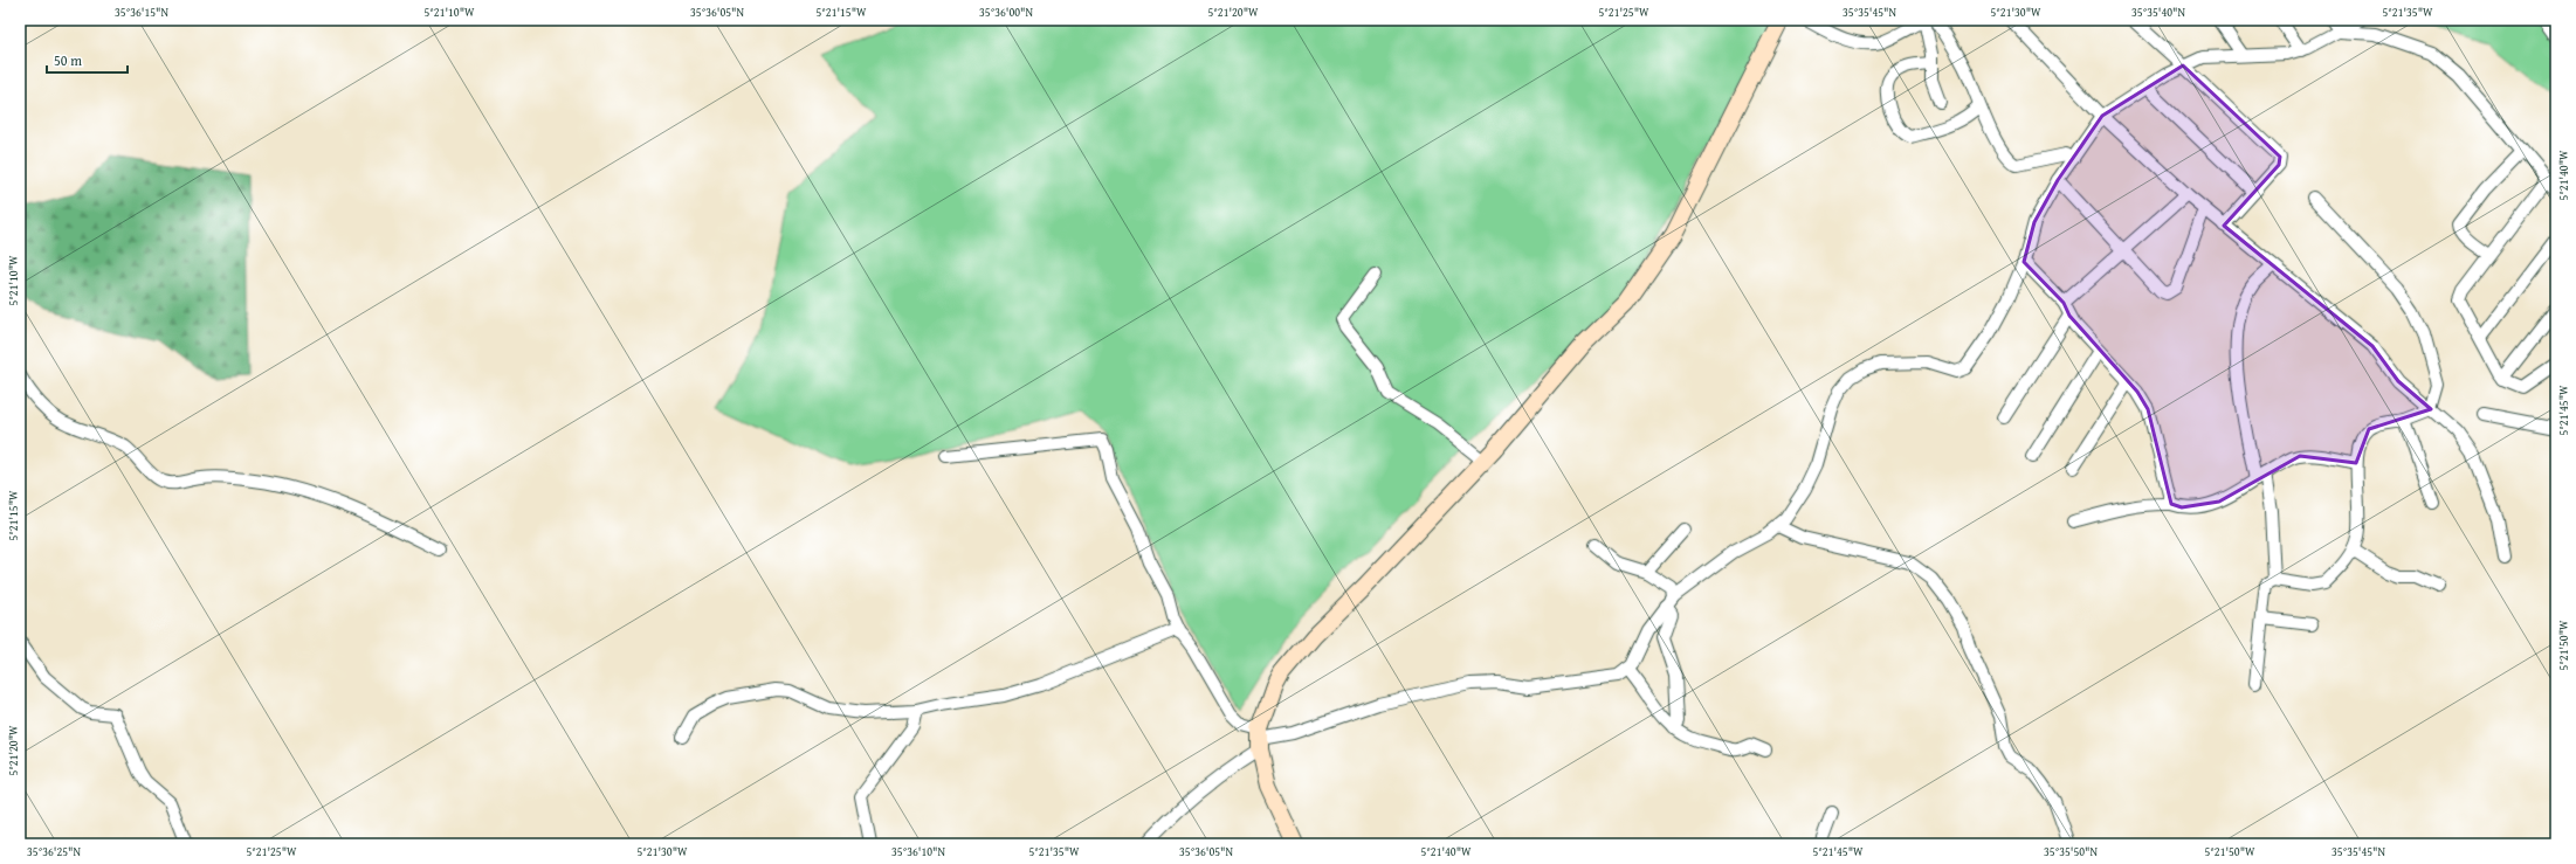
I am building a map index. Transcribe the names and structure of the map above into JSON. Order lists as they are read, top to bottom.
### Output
{
  "scale_bar": "50 m",
  "coordinates": [
    "35°36'15\"N",
    "5°21'10\"W",
    "35°36'05\"N",
    "5°21'15\"W",
    "35°36'00\"N",
    "5°21'20\"W",
    "5°21'25\"W",
    "35°35'45\"N",
    "5°21'30\"W",
    "35°35'40\"N",
    "5°21'35\"W",
    "5°21'40\"W",
    "5°21'45\"W",
    "5°21'50\"W",
    "35°36'25\"N",
    "35°36'10\"N",
    "35°35'50\"N"
  ]
}
